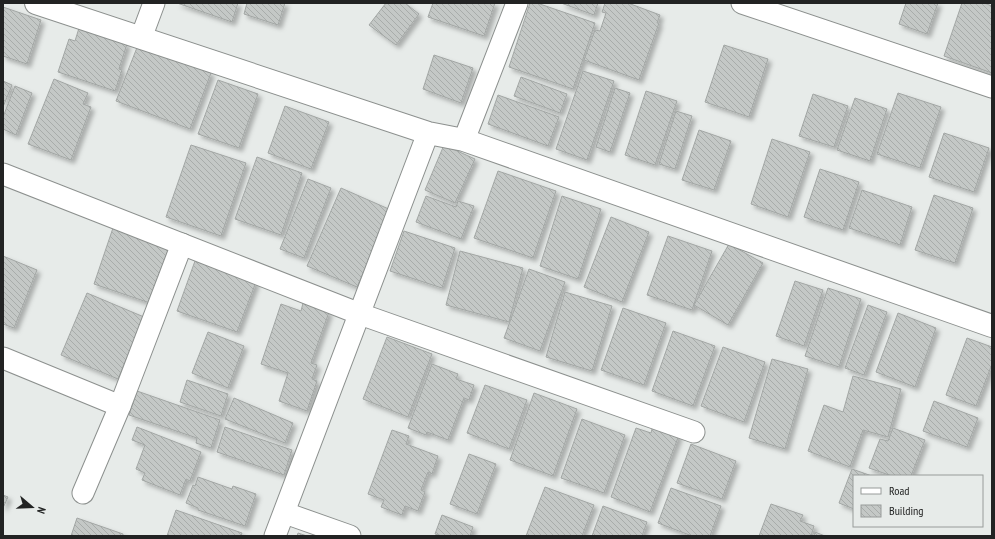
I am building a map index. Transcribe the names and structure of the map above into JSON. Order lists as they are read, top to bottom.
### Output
{
  "legend": ["Road", "Building"],
  "north": "right"
}
